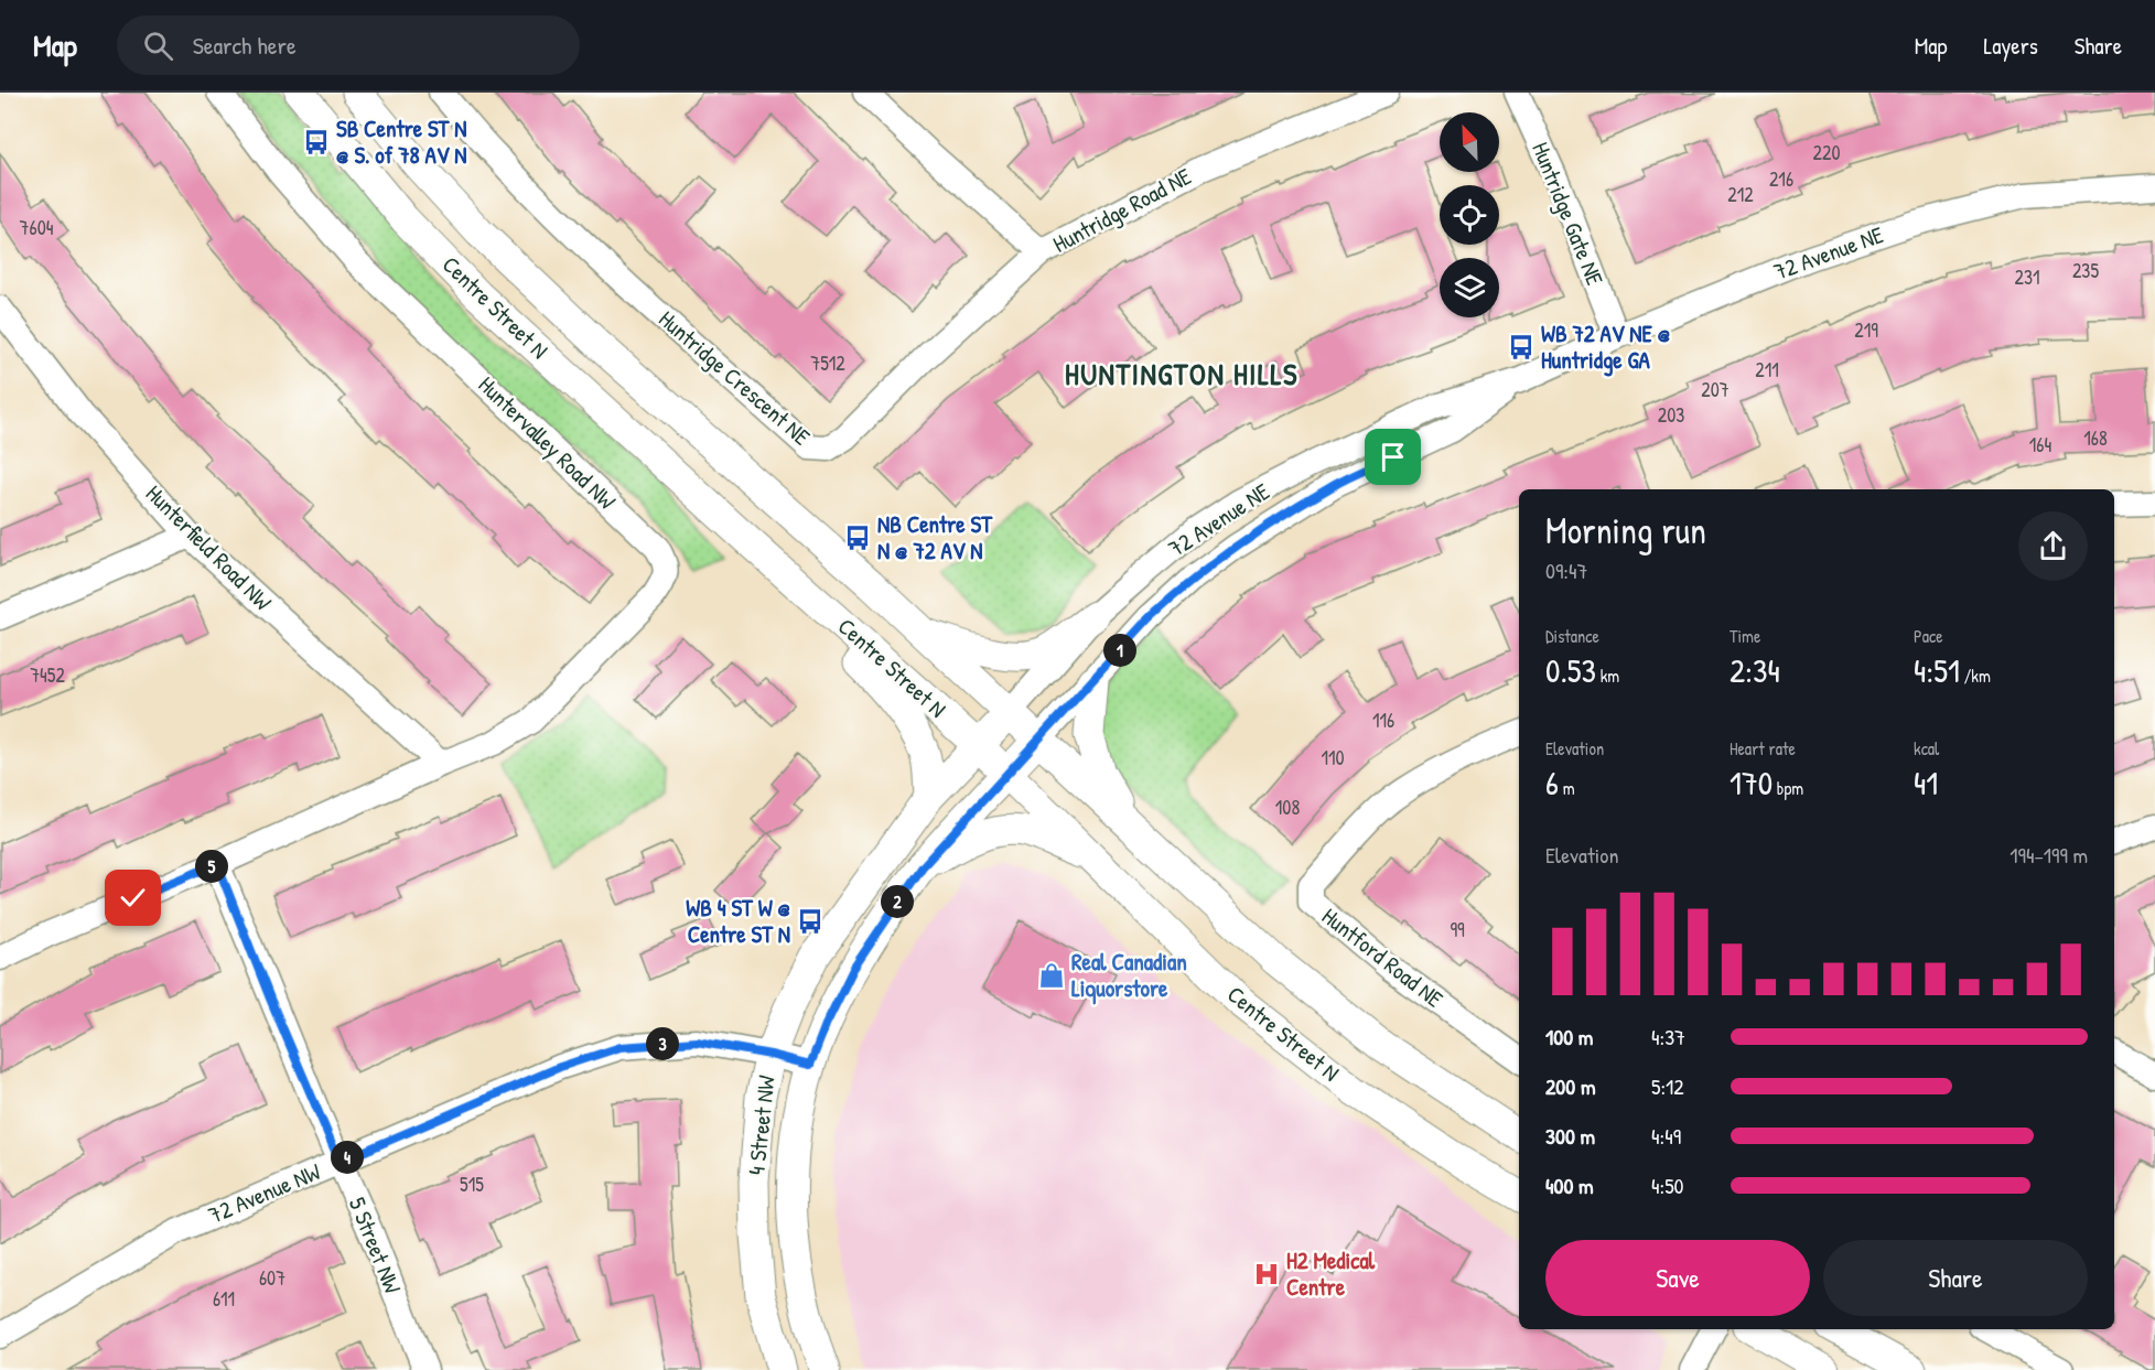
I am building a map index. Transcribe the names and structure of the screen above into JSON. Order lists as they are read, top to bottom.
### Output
{
  "streets": {
    "main road": ["72 Avenue NE", "Centre Street N", "4 Street NW"],
    "street": [
      "Huntridge Road NE",
      "Huntridge Gate NE",
      "Huntridge Crescent NE",
      "Huntervalley Road NW",
      "Hunterfield Road NW",
      "Huntford Road NE",
      "72 Avenue NW",
      "5 Street NW"
    ]
  },
  "crossings": [
    ["Huntridge Road NE", "Huntridge Crescent NE"],
    ["Huntridge Gate NE", "72 Avenue NE"],
    ["72 Avenue NE", "Centre Street N"],
    ["72 Avenue NE", "4 Street NW"],
    ["Centre Street N", "4 Street NW"],
    ["Huntervalley Road NW", "Hunterfield Road NW"],
    ["4 Street NW", "72 Avenue NW"],
    ["72 Avenue NW", "5 Street NW"]
  ],
  "districts": ["HUNTINGTON HILLS"],
  "places": {
    "bus stop": [
      "SB Centre ST N @ S. of 78 AV N",
      "WB 72 AV NE @ Huntridge GA",
      "NB Centre ST N @ 72 AV N",
      "WB 4 ST W @ Centre ST N"
    ],
    "shop": ["Real Canadian Liquorstore"],
    "hospital": ["H2 Medical Centre"]
  },
  "house_numbers": [
    "220",
    "216",
    "212",
    "7604",
    "235",
    "231",
    "219",
    "7512",
    "211",
    "207",
    "203",
    "168",
    "164",
    "7452",
    "116",
    "110",
    "108",
    "99",
    "515",
    "607",
    "611"
  ],
  "north": "top left",
  "page": {
    "header": "Map",
    "search": "Search here",
    "nav": ["Map", "Layers", "Share"],
    "heading": ["Morning run", "09:47"],
    "stats": [
      ["Distance", "0.53 km"],
      ["Time", "2:34"],
      ["Pace", "4:51 /km"],
      ["Elevation", "6 m"],
      ["Heart rate", "170 bpm"],
      ["kcal", "41"]
    ],
    "pins": [
      "1",
      "5",
      "2",
      "3",
      "4"
    ],
    "chart": ["Elevation", "194–199 m"],
    "list": [
      {
        "name": "100 m",
        "note": "4:37"
      },
      {
        "name": "200 m",
        "note": "5:12"
      },
      {
        "name": "300 m",
        "note": "4:49"
      },
      {
        "name": "400 m",
        "note": "4:50"
      }
    ],
    "buttons": ["Save", "Share"]
  }
}
